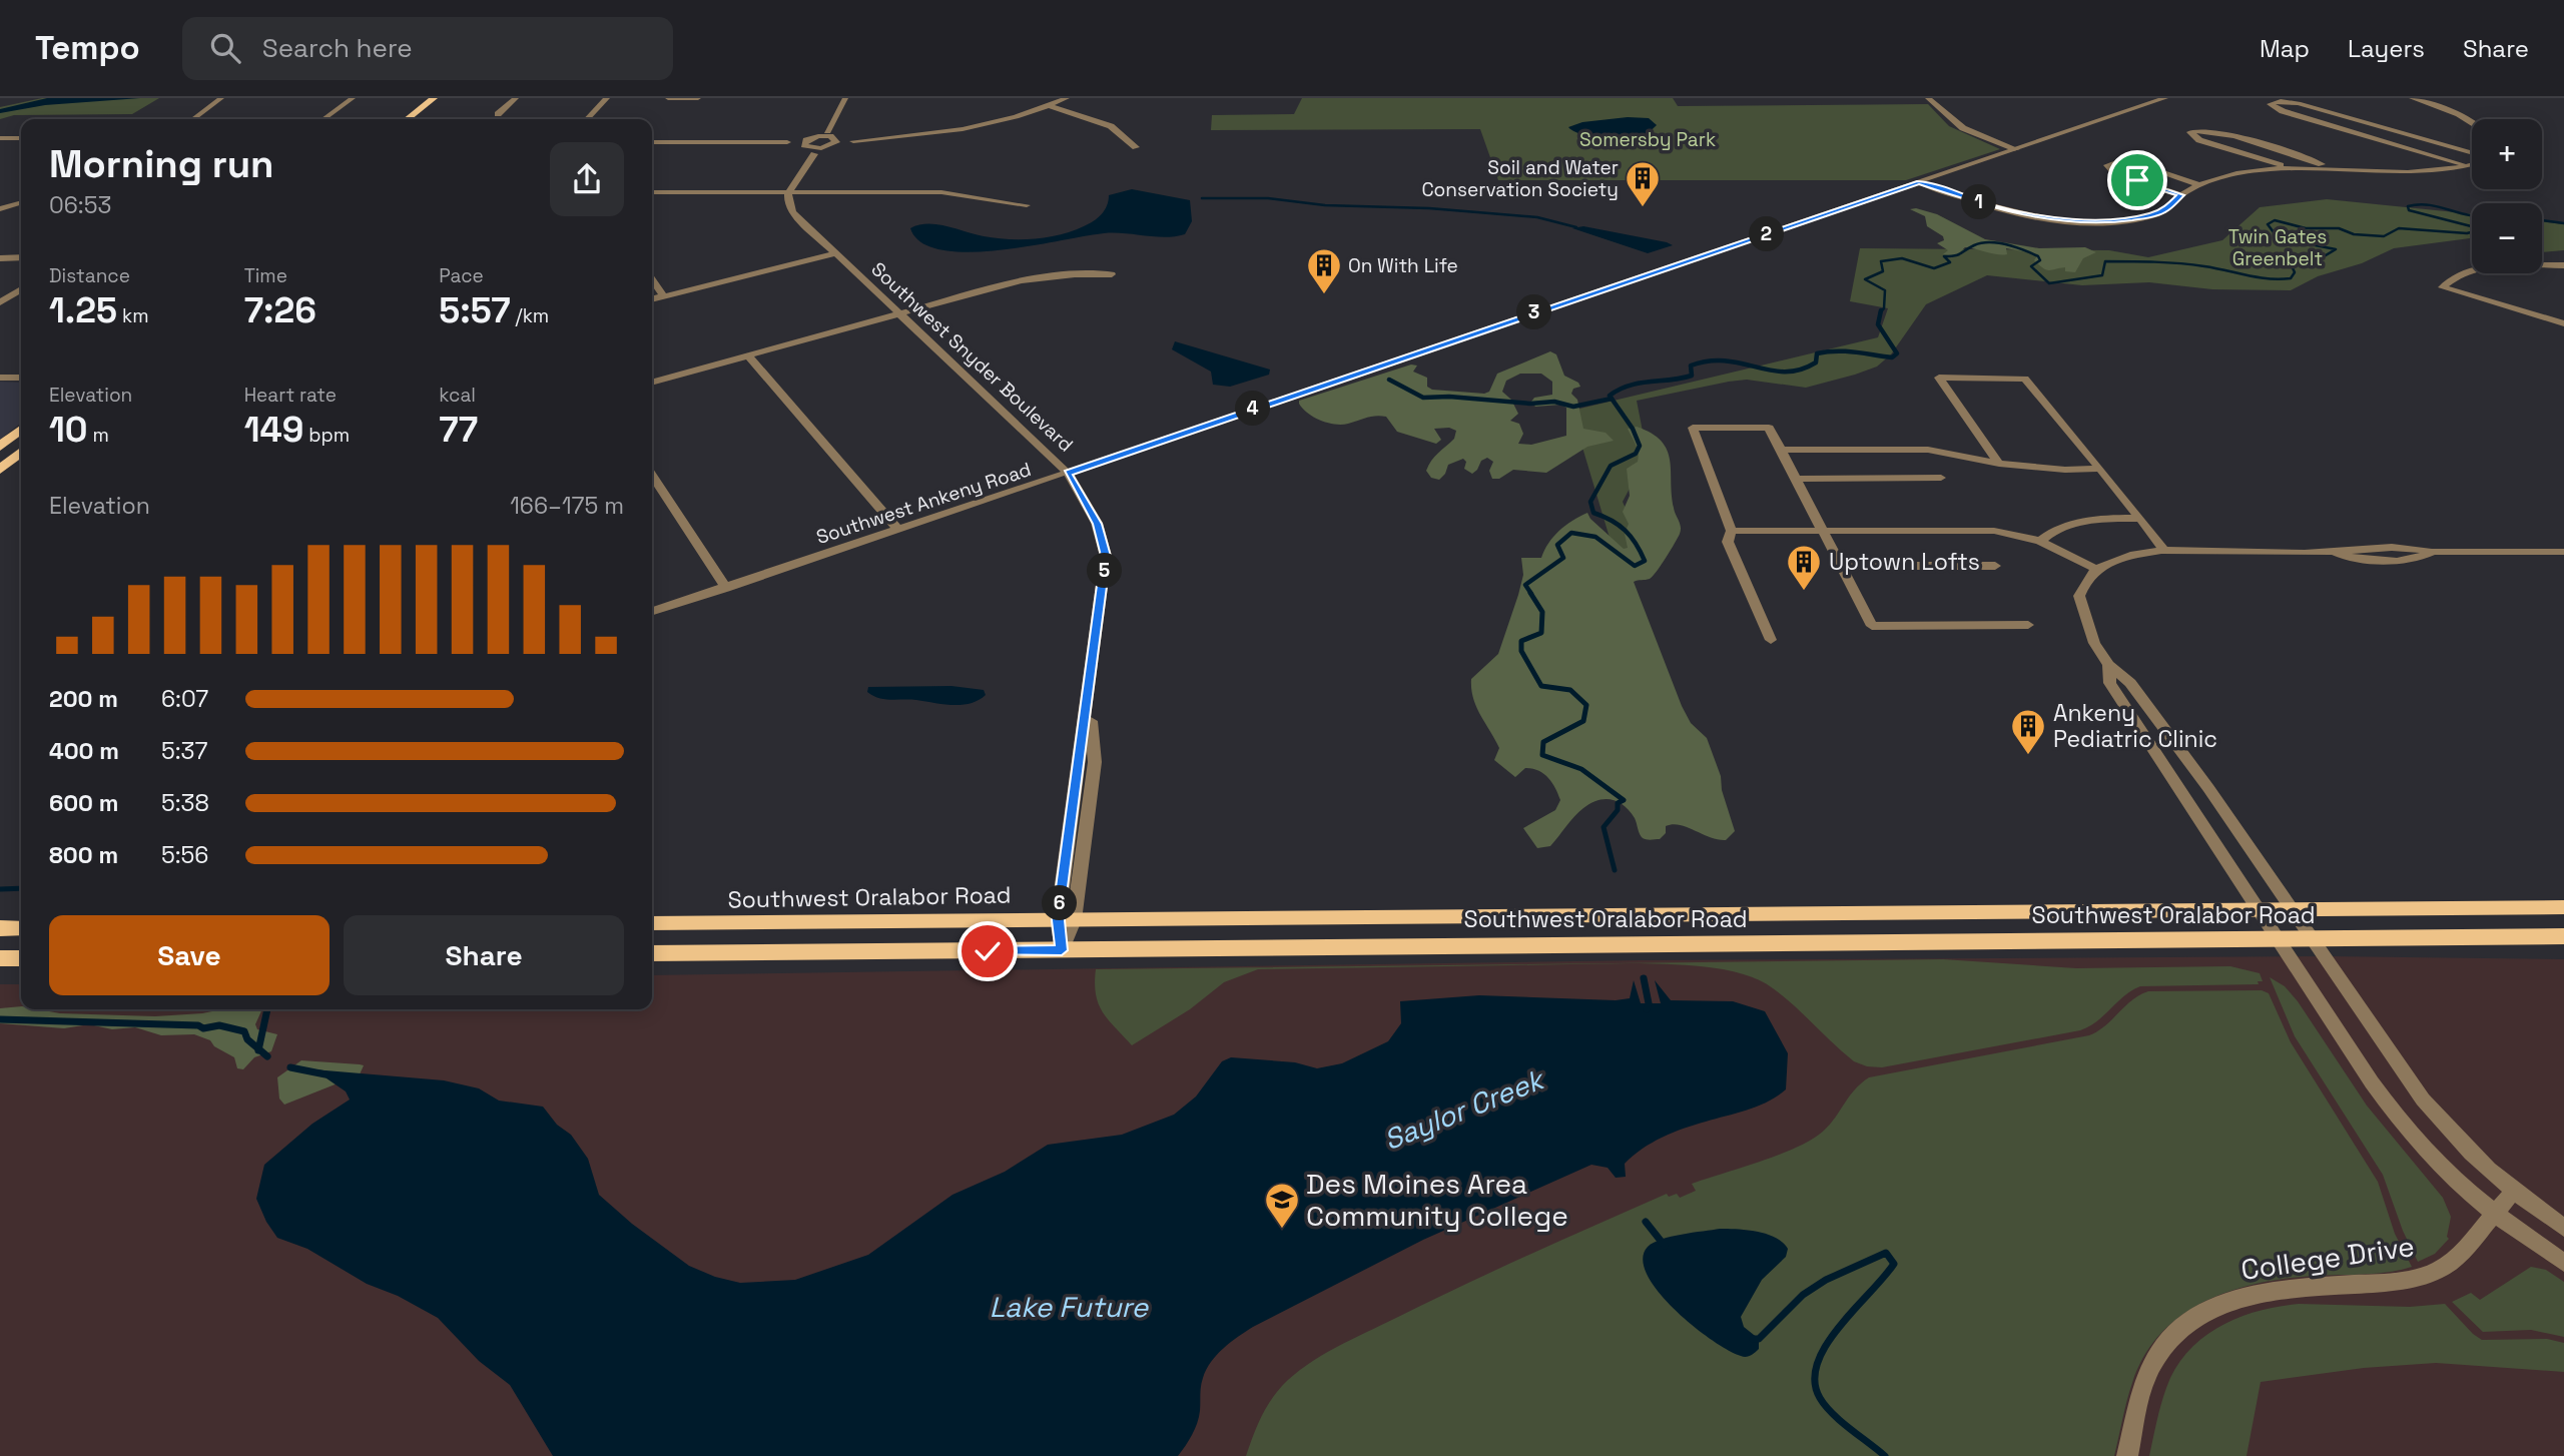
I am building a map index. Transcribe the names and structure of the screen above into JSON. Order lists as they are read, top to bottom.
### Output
{
  "streets": {
    "main road": ["Southwest Oralabor Road"],
    "street": ["Southwest Snyder Boulevard", "Southwest Ankeny Road", "College Drive"]
  },
  "crossings": [
    ["Southwest Snyder Boulevard", "Southwest Ankeny Road"],
    ["Southwest Snyder Boulevard", "Southwest Oralabor Road"]
  ],
  "water": ["Saylor Creek", "Lake Future"],
  "parks": ["Somersby Park", "Twin Gates Greenbelt"],
  "places": {
    "building": [
      "Soil and Water Conservation Society",
      "On With Life",
      "Uptown Lofts",
      "Ankeny Pediatric Clinic"
    ],
    "school or university": ["Des Moines Area Community College"]
  },
  "page": {
    "header": "Tempo",
    "search": "Search here",
    "nav": ["Map", "Layers", "Share"],
    "map_buttons": ["+", "−"],
    "heading": ["Morning run", "06:53"],
    "pins": [
      "1",
      "2",
      "3",
      "4",
      "5",
      "6"
    ],
    "stats": [
      ["Distance", "1.25 km"],
      ["Time", "7:26"],
      ["Pace", "5:57 /km"],
      ["Elevation", "10 m"],
      ["Heart rate", "149 bpm"],
      ["kcal", "77"]
    ],
    "chart": ["Elevation", "166–175 m"],
    "list": [
      {
        "name": "200 m",
        "note": "6:07"
      },
      {
        "name": "400 m",
        "note": "5:37"
      },
      {
        "name": "600 m",
        "note": "5:38"
      },
      {
        "name": "800 m",
        "note": "5:56"
      }
    ],
    "buttons": ["Save", "Share"]
  }
}
